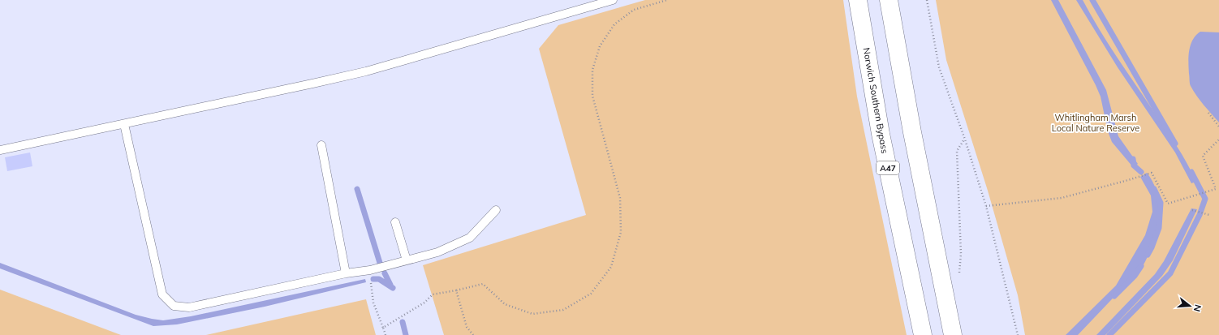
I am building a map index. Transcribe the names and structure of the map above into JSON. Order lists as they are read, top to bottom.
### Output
{
  "streets": {
    "highway": ["Norwich Southern Bypass", "A47"]
  },
  "parks": ["Whitlingham Marsh Local Nature Reserve"],
  "north": "right"
}
